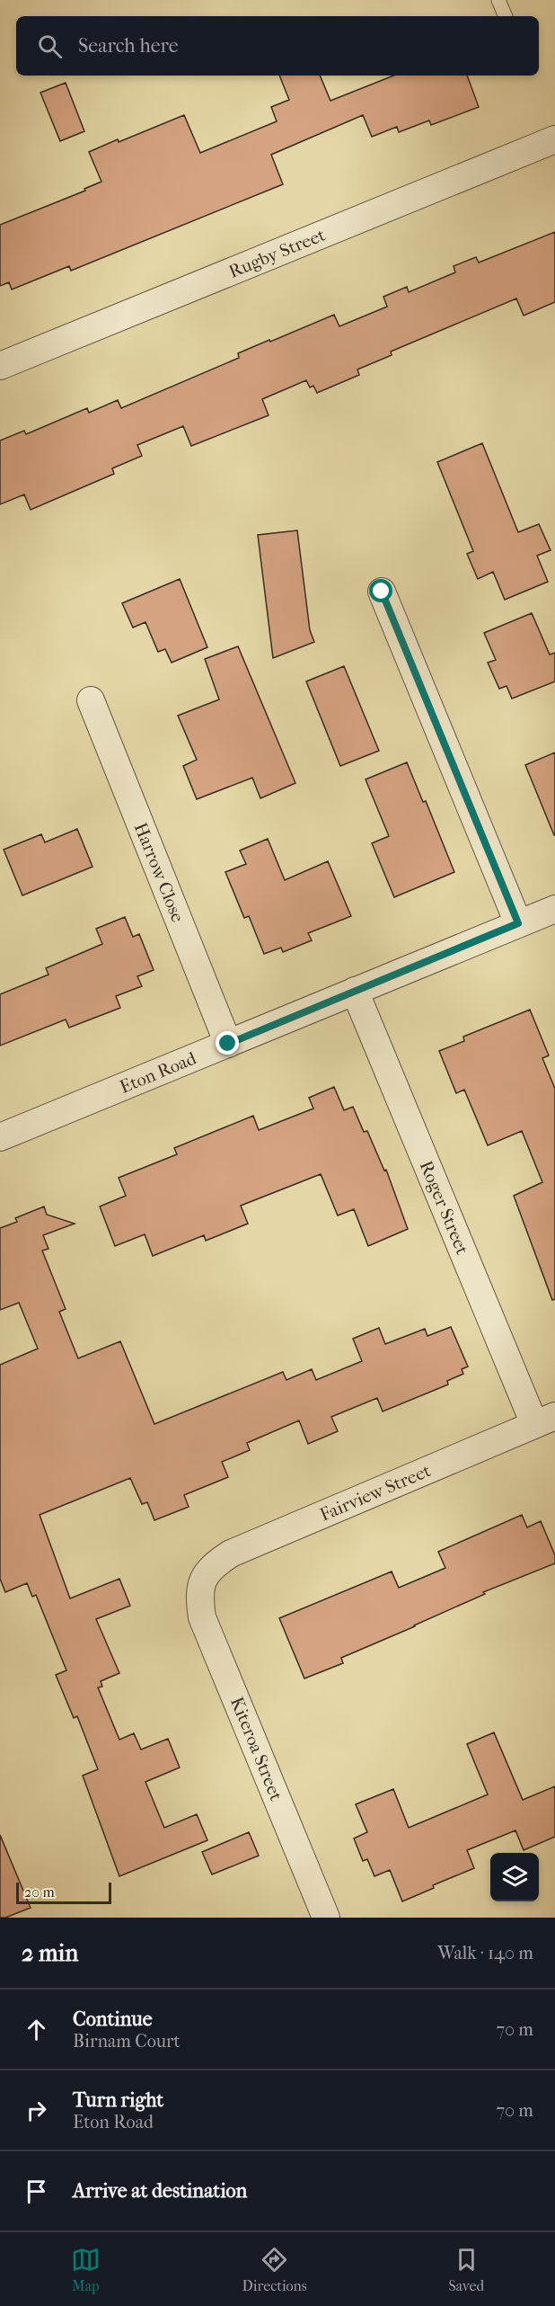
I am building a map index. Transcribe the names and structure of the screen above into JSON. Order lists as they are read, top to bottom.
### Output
{
  "streets": {
    "street": [
      "Rugby Street",
      "Harrow Close",
      "Eton Road",
      "Roger Street",
      "Fairview Street",
      "Kiteroa Street"
    ]
  },
  "crossings": [
    ["Harrow Close", "Eton Road"],
    ["Eton Road", "Roger Street"],
    ["Roger Street", "Fairview Street"],
    ["Fairview Street", "Kiteroa Street"]
  ],
  "scale_bar": "20 m",
  "page": {
    "search": "Search here",
    "scale": "20 m",
    "heading": ["2 min", "Walk · 140 m"],
    "list": [
      ["Continue", "Birnam Court", "70 m"],
      ["Turn right", "Eton Road", "70 m"],
      "Arrive at destination"
    ],
    "nav": ["Map", "Directions", "Saved"]
  }
}
